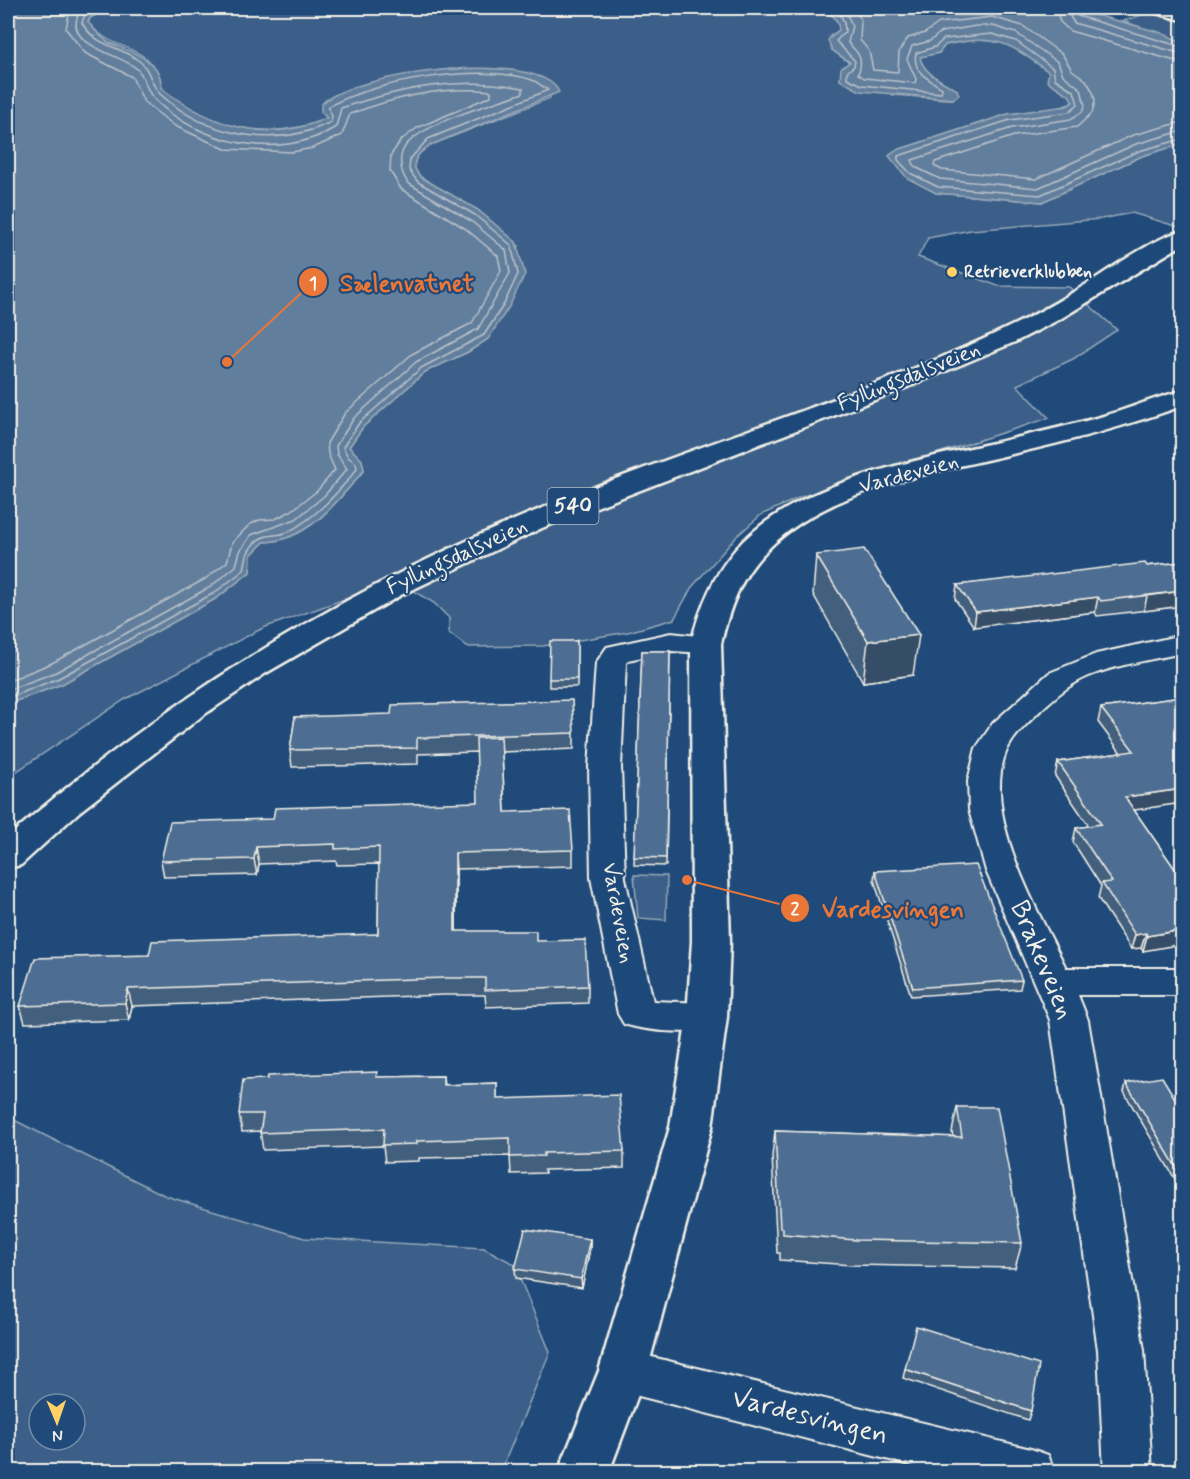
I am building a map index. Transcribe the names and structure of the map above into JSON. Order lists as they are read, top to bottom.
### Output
{
  "streets": {
    "main road": ["Fyllingsdalsveien", "Vardeveien", "540"],
    "street": ["Brakeveien", "Vardesvingen"]
  },
  "crossings": [
    ["Vardeveien", "Vardesvingen"]
  ],
  "places": ["Retrieverklubben", "Sælenvatnet", "Vardesvingen"],
  "north": "bottom"
}
